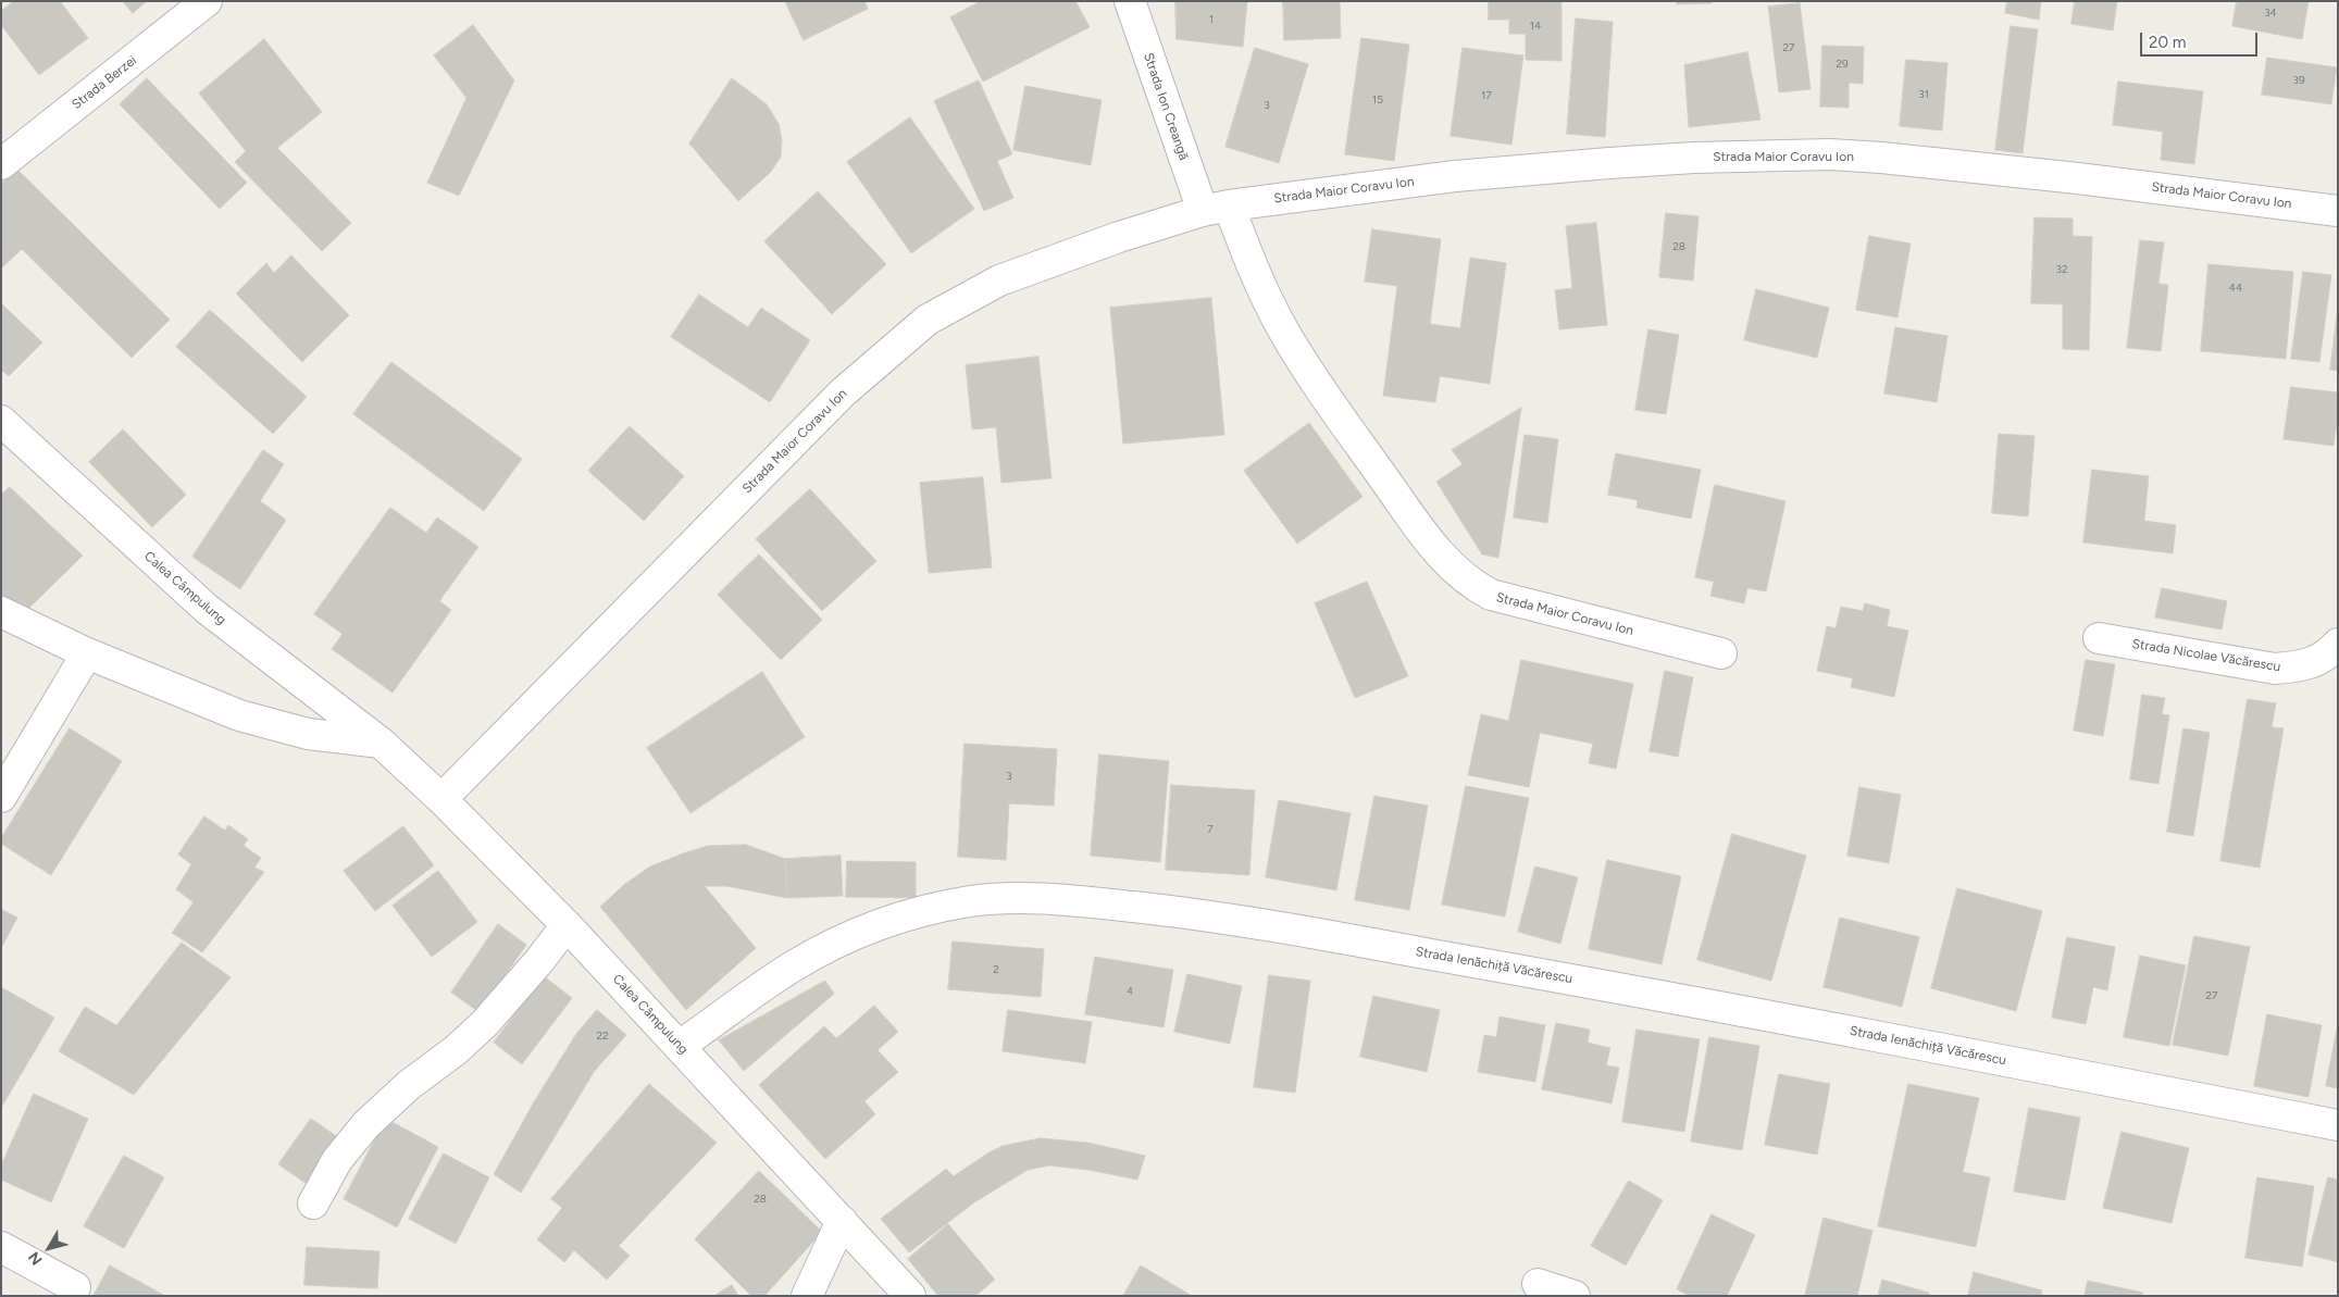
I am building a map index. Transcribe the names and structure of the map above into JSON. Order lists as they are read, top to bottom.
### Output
{
  "streets": {
    "street": [
      "Strada Berzei",
      "Strada Ion Creangă",
      "Strada Maior Coravu Ion",
      "Calea Câmpulung",
      "Strada Nicolae Văcărescu",
      "Strada Ienăchiță Văcărescu"
    ]
  },
  "crossings": [
    ["Strada Ion Creangă", "Strada Maior Coravu Ion"],
    ["Strada Maior Coravu Ion", "Calea Câmpulung"],
    ["Calea Câmpulung", "Strada Ienăchiță Văcărescu"]
  ],
  "house_numbers": [
    "34",
    "1",
    "14",
    "27",
    "29",
    "39",
    "31",
    "17",
    "15",
    "3",
    "28",
    "32",
    "44",
    "3",
    "7",
    "2",
    "4",
    "27",
    "22",
    "28"
  ],
  "scale_bar": "20 m",
  "north": "bottom left"
}
